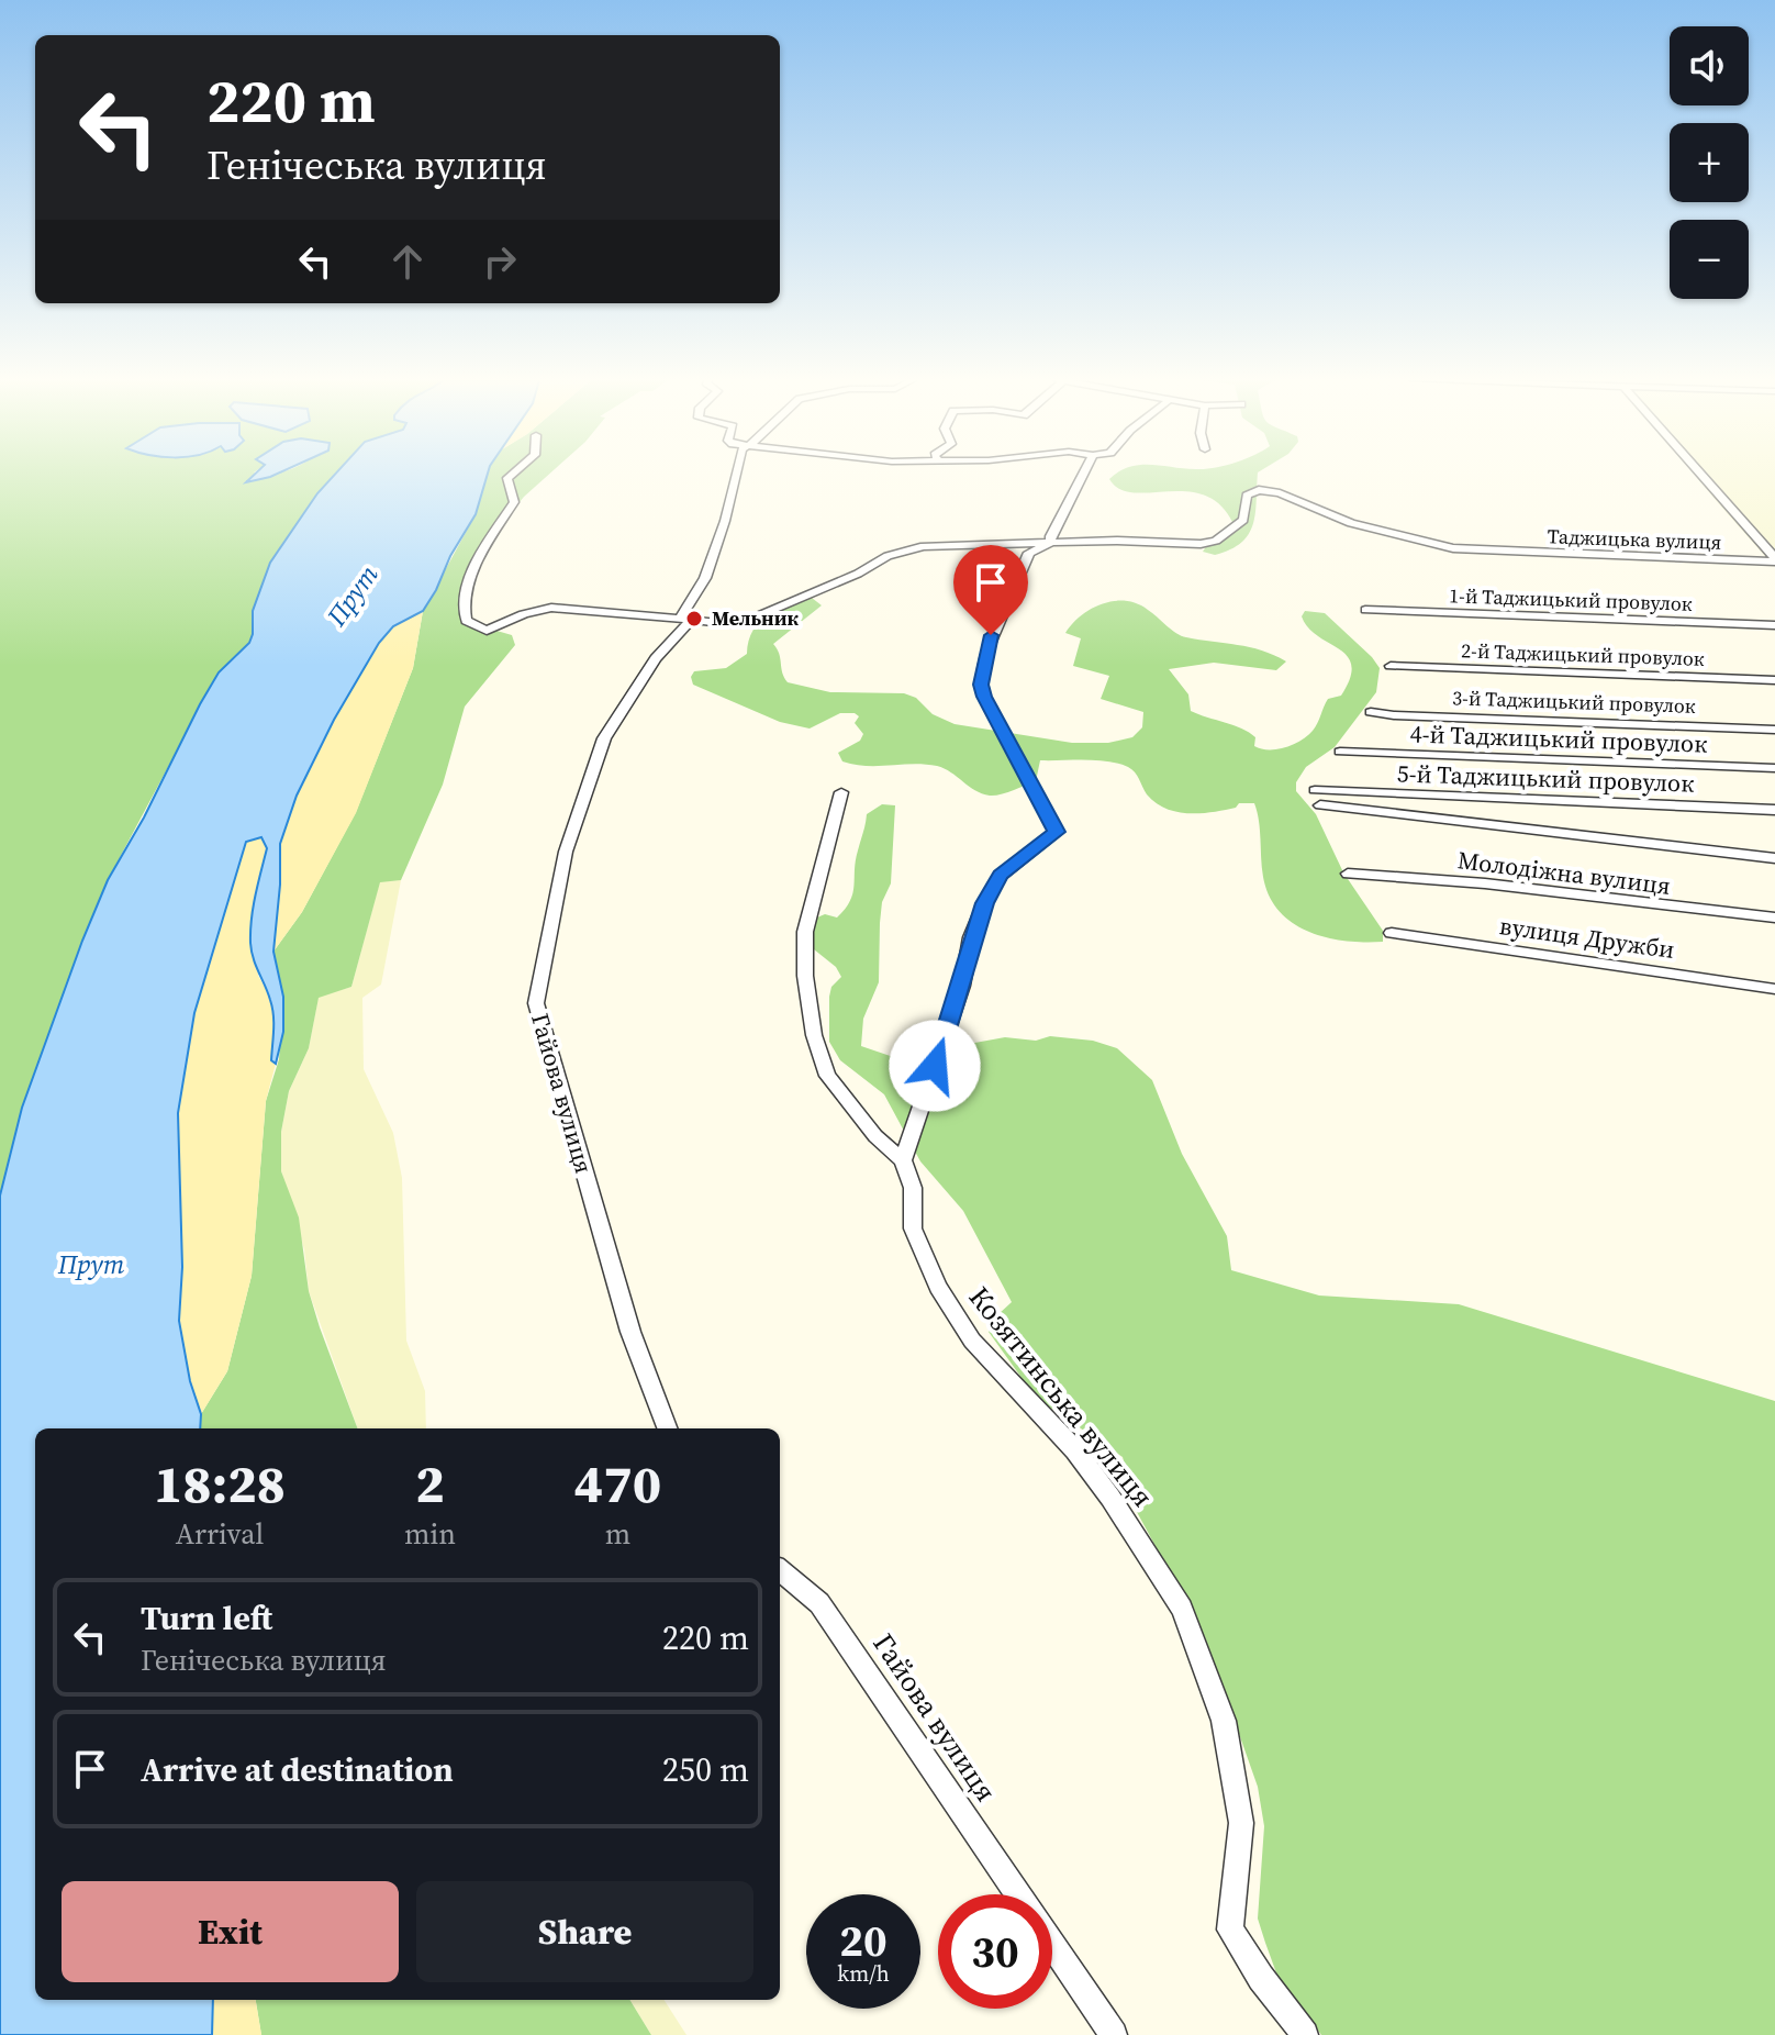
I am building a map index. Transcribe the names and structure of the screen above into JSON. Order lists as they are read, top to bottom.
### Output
{
  "streets": {
    "street": [
      "Таджицька вулиця",
      "1-й Таджицький провулок",
      "2-й Таджицький провулок",
      "3-й Таджицький провулок",
      "4-й Таджицький провулок",
      "5-й Таджицький провулок",
      "Молодіжна вулиця",
      "вулиця Дружби",
      "Гайова вулиця",
      "Козятинська вулиця"
    ]
  },
  "water": ["Прут"],
  "places": ["Мельник"],
  "page": {
    "map_buttons": ["+", "−"],
    "turn": ["220 m", "Генічеська вулиця"],
    "eta": [
      "18:28",
      "Arrival",
      "2",
      "min",
      "470",
      "m"
    ],
    "list": [
      {
        "name": "Turn left",
        "note": "Генічеська вулиця",
        "value": "220 m"
      },
      {
        "name": "Arrive at destination",
        "value": "250 m"
      }
    ],
    "buttons": ["Exit", "Share"],
    "speed": "20 km/h",
    "limit": "30"
  }
}
